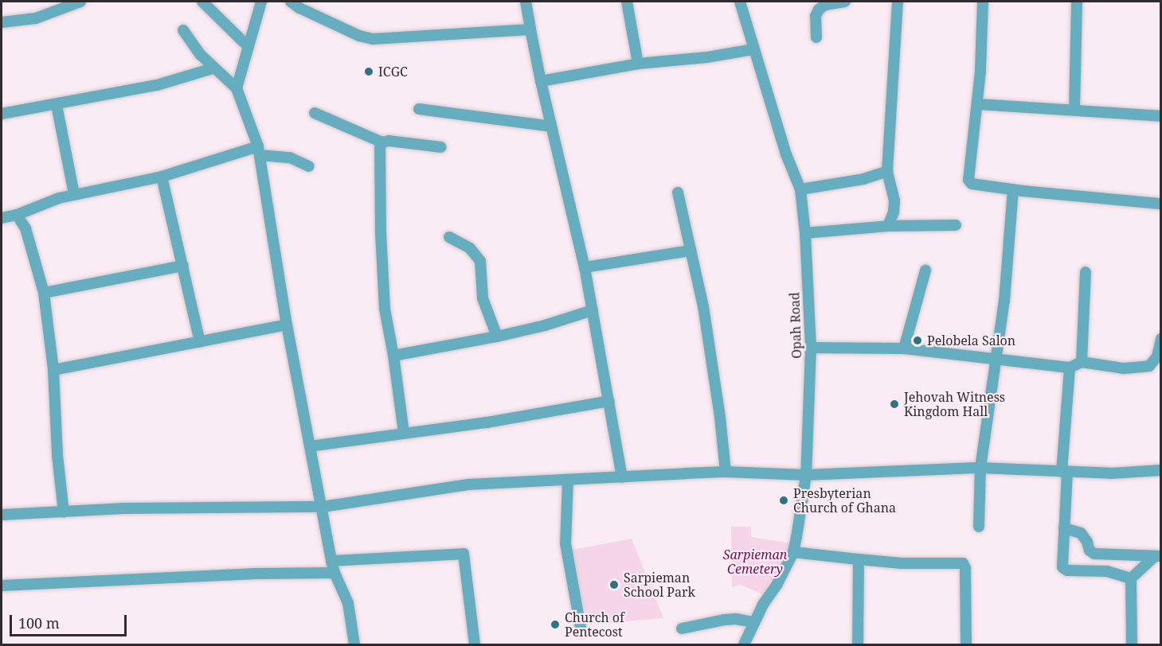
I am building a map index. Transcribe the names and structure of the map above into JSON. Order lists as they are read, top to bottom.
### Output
{
  "streets": {
    "street": ["Opah Road"]
  },
  "parks": ["Sarpieman Cemetery"],
  "places": [
    "ICGC",
    "Pelobela Salon",
    "Jehovah Witness Kingdom Hall",
    "Presbyterian Church of Ghana",
    "Sarpieman School Park",
    "Church of Pentecost"
  ],
  "scale_bar": "100 m"
}
